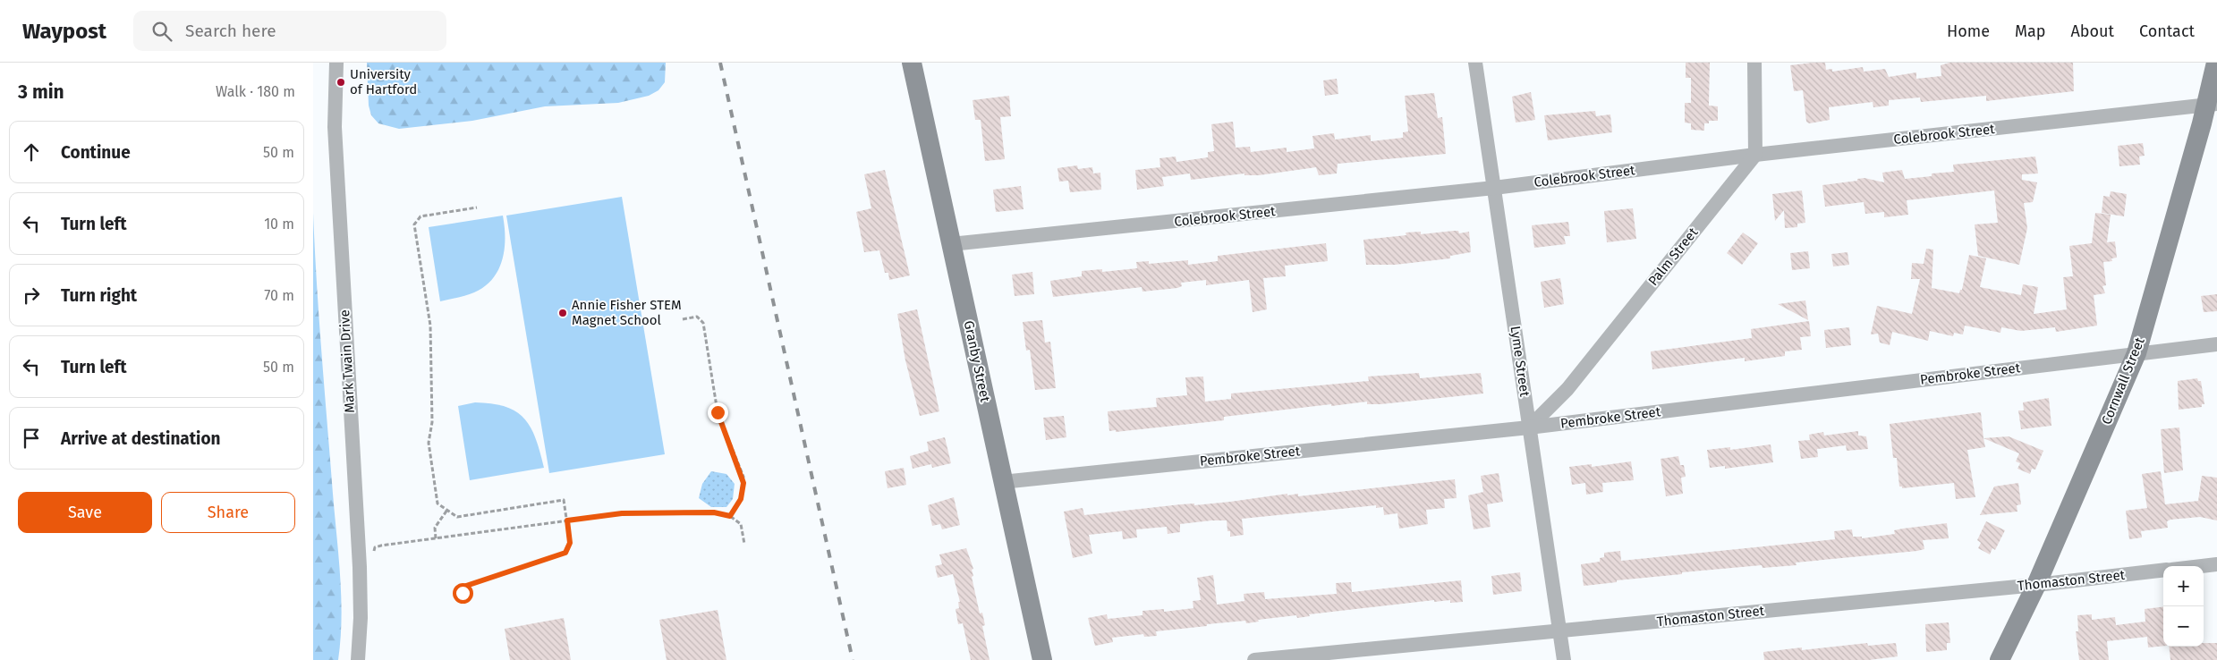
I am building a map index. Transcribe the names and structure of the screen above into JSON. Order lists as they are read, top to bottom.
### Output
{
  "streets": {
    "street": [
      "Colebrook Street",
      "Palm Street",
      "Mark Twain Drive",
      "Granby Street",
      "Lyme Street",
      "Pembroke Street",
      "Cornwall Street",
      "Thomaston Street"
    ]
  },
  "crossings": [
    ["Colebrook Street", "Palm Street"],
    ["Colebrook Street", "Granby Street"],
    ["Colebrook Street", "Lyme Street"],
    ["Colebrook Street", "Cornwall Street"],
    ["Palm Street", "Lyme Street"],
    ["Palm Street", "Pembroke Street"],
    ["Granby Street", "Pembroke Street"],
    ["Lyme Street", "Pembroke Street"],
    ["Lyme Street", "Thomaston Street"],
    ["Pembroke Street", "Cornwall Street"],
    ["Cornwall Street", "Thomaston Street"]
  ],
  "places": ["University of Hartford", "Annie Fisher STEM Magnet School"],
  "page": {
    "header": "Waypost",
    "search": "Search here",
    "nav": [
      "Home",
      "Map",
      "About",
      "Contact"
    ],
    "heading": ["3 min", "Walk · 180 m"],
    "list": [
      ["Continue", "50 m"],
      ["Turn left", "10 m"],
      ["Turn right", "70 m"],
      ["Turn left", "50 m"],
      "Arrive at destination"
    ],
    "buttons": ["Save", "Share"],
    "map_buttons": ["+", "−"]
  }
}
